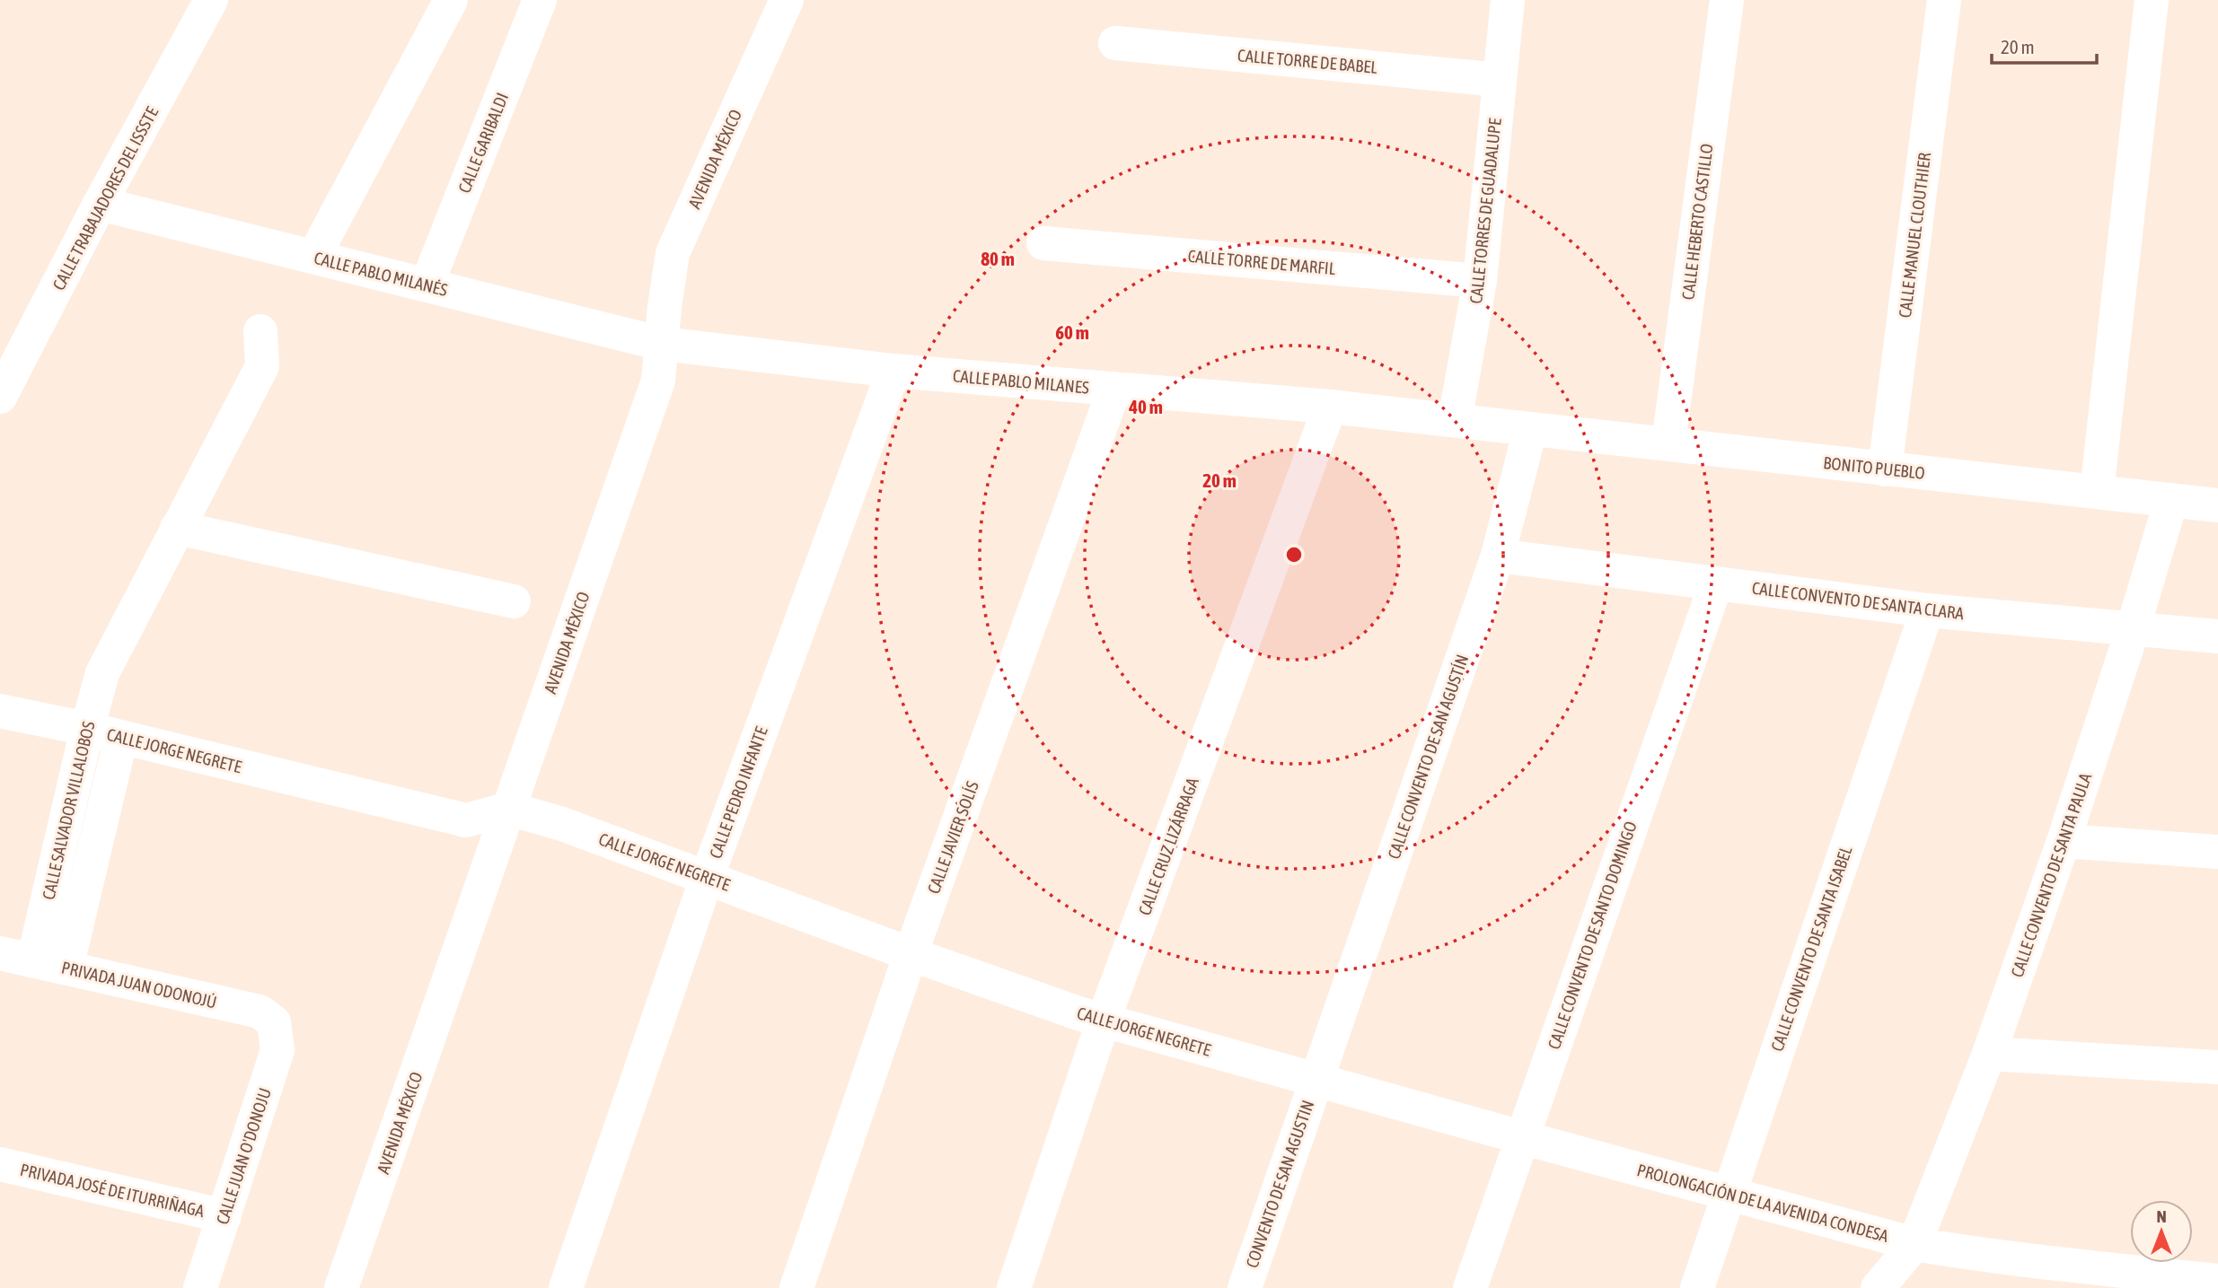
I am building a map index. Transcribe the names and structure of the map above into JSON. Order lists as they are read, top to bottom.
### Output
{
  "streets": {
    "street": [
      "CALLE TORRE DE BABEL",
      "CALLE GARIBALDI",
      "AVENIDA MÉXICO",
      "CALLE TRABAJADORES DEL ISSSTE",
      "CALLE TORRES DE GUADALUPE",
      "CALLE HEBERTO CASTILLO",
      "CALLE MANUEL CLOUTHIER",
      "CALLE TORRE DE MARFIL",
      "CALLE PABLO MILANÉS",
      "CALLE PABLO MILANES",
      "BONITO PUEBLO",
      "CALLE CONVENTO DE SANTA CLARA",
      "CALLE JORGE NEGRETE",
      "CALLE CONVENTO DE SAN AGUSTÍN",
      "CALLE PEDRO INFANTE",
      "CALLE SALVADOR VILLALOBOS",
      "CALLE JAVIER SOLÍS",
      "CALLE CRUZ LIZÁRRAGA",
      "CALLE CONVENTO DE SANTA PAULA",
      "CALLE CONVENTO DE SANTO DOMINGO",
      "CALLE CONVENTO DE SANTA ISABEL",
      "PRIVADA JUAN ODONOJÚ",
      "CALLE JUAN O'DONOJU",
      "CONVENTO DE SAN AGUSTIN",
      "PRIVADA JOSÉ DE ITURRIÑAGA",
      "PROLONGACIÓN DE LA AVENIDA CONDESA"
    ]
  },
  "crossings": [
    ["CALLE TORRE DE BABEL", "CALLE TORRES DE GUADALUPE"],
    ["CALLE GARIBALDI", "CALLE PABLO MILANÉS"],
    ["AVENIDA MÉXICO", "CALLE PABLO MILANÉS"],
    ["AVENIDA MÉXICO", "CALLE PABLO MILANES"],
    ["AVENIDA MÉXICO", "CALLE JORGE NEGRETE"],
    ["CALLE TRABAJADORES DEL ISSSTE", "CALLE PABLO MILANÉS"],
    ["CALLE TORRES DE GUADALUPE", "CALLE TORRE DE MARFIL"],
    ["CALLE TORRES DE GUADALUPE", "CALLE PABLO MILANES"],
    ["CALLE HEBERTO CASTILLO", "BONITO PUEBLO"],
    ["CALLE MANUEL CLOUTHIER", "BONITO PUEBLO"],
    ["CALLE PABLO MILANÉS", "CALLE PABLO MILANES"],
    ["CALLE PABLO MILANES", "BONITO PUEBLO"],
    ["CALLE PABLO MILANES", "CALLE CONVENTO DE SAN AGUSTÍN"],
    ["CALLE PABLO MILANES", "CALLE PEDRO INFANTE"],
    ["CALLE PABLO MILANES", "CALLE JAVIER SOLÍS"],
    ["CALLE PABLO MILANES", "CALLE CRUZ LIZÁRRAGA"],
    ["BONITO PUEBLO", "CALLE CONVENTO DE SAN AGUSTÍN"],
    ["BONITO PUEBLO", "CALLE CONVENTO DE SANTA PAULA"],
    ["CALLE CONVENTO DE SANTA CLARA", "CALLE CONVENTO DE SAN AGUSTÍN"],
    ["CALLE CONVENTO DE SANTA CLARA", "CALLE CONVENTO DE SANTA PAULA"],
    ["CALLE CONVENTO DE SANTA CLARA", "CALLE CONVENTO DE SANTO DOMINGO"],
    ["CALLE CONVENTO DE SANTA CLARA", "CALLE CONVENTO DE SANTA ISABEL"],
    ["CALLE JORGE NEGRETE", "CALLE CONVENTO DE SAN AGUSTÍN"],
    ["CALLE JORGE NEGRETE", "CALLE PEDRO INFANTE"],
    ["CALLE JORGE NEGRETE", "CALLE SALVADOR VILLALOBOS"],
    ["CALLE JORGE NEGRETE", "CALLE JAVIER SOLÍS"],
    ["CALLE JORGE NEGRETE", "CALLE CRUZ LIZÁRRAGA"],
    ["CALLE JORGE NEGRETE", "CONVENTO DE SAN AGUSTIN"],
    ["CALLE JORGE NEGRETE", "PROLONGACIÓN DE LA AVENIDA CONDESA"],
    ["CALLE CONVENTO DE SAN AGUSTÍN", "CONVENTO DE SAN AGUSTIN"],
    ["CALLE CONVENTO DE SAN AGUSTÍN", "PROLONGACIÓN DE LA AVENIDA CONDESA"],
    ["CALLE SALVADOR VILLALOBOS", "PRIVADA JUAN ODONOJÚ"],
    ["CALLE CONVENTO DE SANTA PAULA", "PROLONGACIÓN DE LA AVENIDA CONDESA"],
    ["CALLE CONVENTO DE SANTO DOMINGO", "PROLONGACIÓN DE LA AVENIDA CONDESA"],
    ["CALLE CONVENTO DE SANTA ISABEL", "PROLONGACIÓN DE LA AVENIDA CONDESA"],
    ["PRIVADA JUAN ODONOJÚ", "CALLE JUAN O'DONOJU"],
    ["CALLE JUAN O'DONOJU", "PRIVADA JOSÉ DE ITURRIÑAGA"],
    ["CONVENTO DE SAN AGUSTIN", "PROLONGACIÓN DE LA AVENIDA CONDESA"]
  ],
  "scale_bar": "20 m",
  "north": "top",
  "rings": [
    "80 m",
    "60 m",
    "40 m",
    "20 m"
  ]
}
